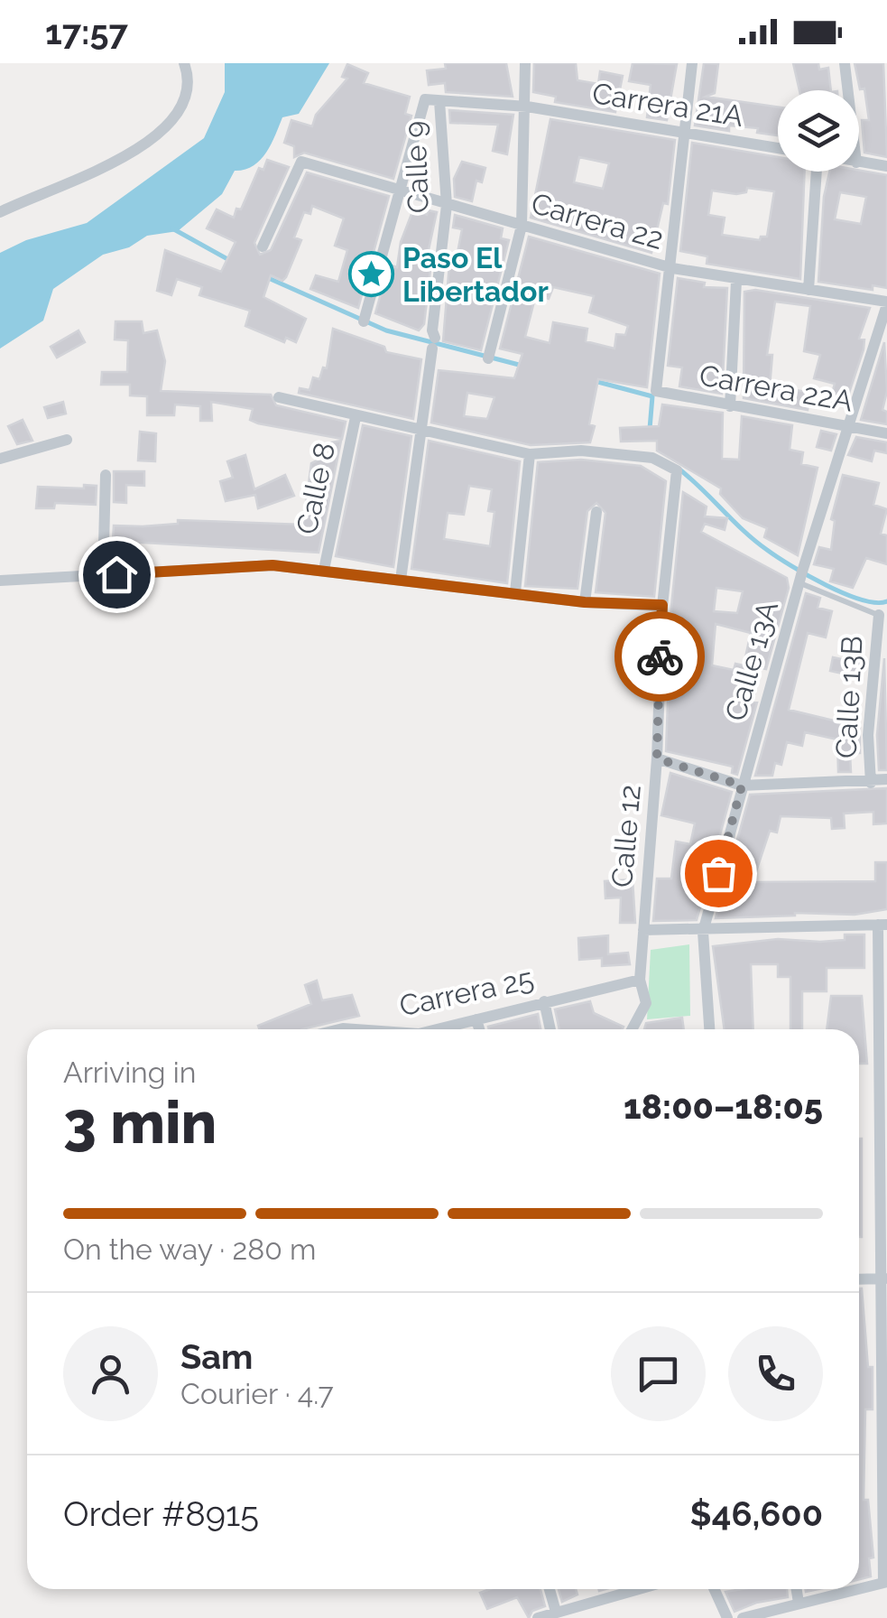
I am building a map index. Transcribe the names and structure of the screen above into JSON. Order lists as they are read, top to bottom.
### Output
{
  "streets": {
    "street": [
      "Carrera 21A",
      "Calle 9",
      "Carrera 22",
      "Carrera 22A",
      "Calle 8",
      "Calle 13A",
      "Calle 13B",
      "Calle 12",
      "Carrera 25"
    ]
  },
  "crossings": [
    ["Carrera 21A", "Calle 9"],
    ["Carrera 21A", "Carrera 22"],
    ["Calle 9", "Carrera 22"],
    ["Carrera 22", "Carrera 22A"],
    ["Carrera 22", "Calle 13A"],
    ["Carrera 22A", "Calle 13A"],
    ["Calle 12", "Carrera 25"]
  ],
  "places": {
    "place": ["Paso El Libertador"]
  },
  "page": {
    "status": "17:57",
    "heading": ["3 min", "Arriving in", "18:00–18:05"],
    "panel": [
      "Sam",
      "Courier · 4.7",
      "Order #8915",
      "$46,600"
    ],
    "bar": "On the way · 280 m"
  }
}
